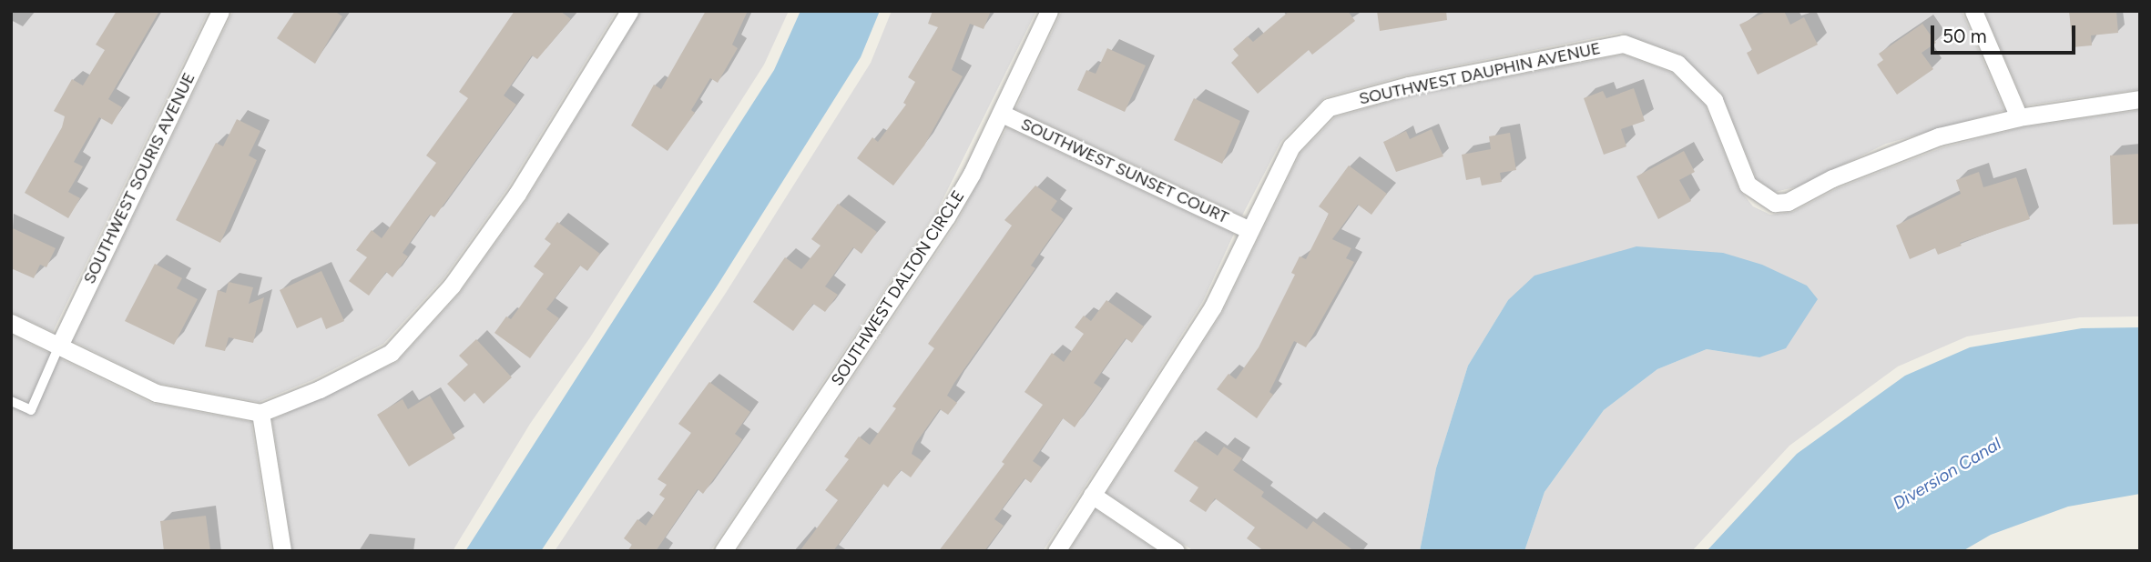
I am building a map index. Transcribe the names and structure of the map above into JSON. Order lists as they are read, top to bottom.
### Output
{
  "streets": {
    "street": [
      "SOUTHWEST DAUPHIN AVENUE",
      "SOUTHWEST SUNSET COURT",
      "SOUTHWEST SOURIS AVENUE",
      "SOUTHWEST DALTON CIRCLE"
    ]
  },
  "crossings": [
    ["SOUTHWEST DAUPHIN AVENUE", "SOUTHWEST SUNSET COURT"],
    ["SOUTHWEST SUNSET COURT", "SOUTHWEST DALTON CIRCLE"]
  ],
  "water": ["Diversion Canal"],
  "scale_bar": "50 m"
}
